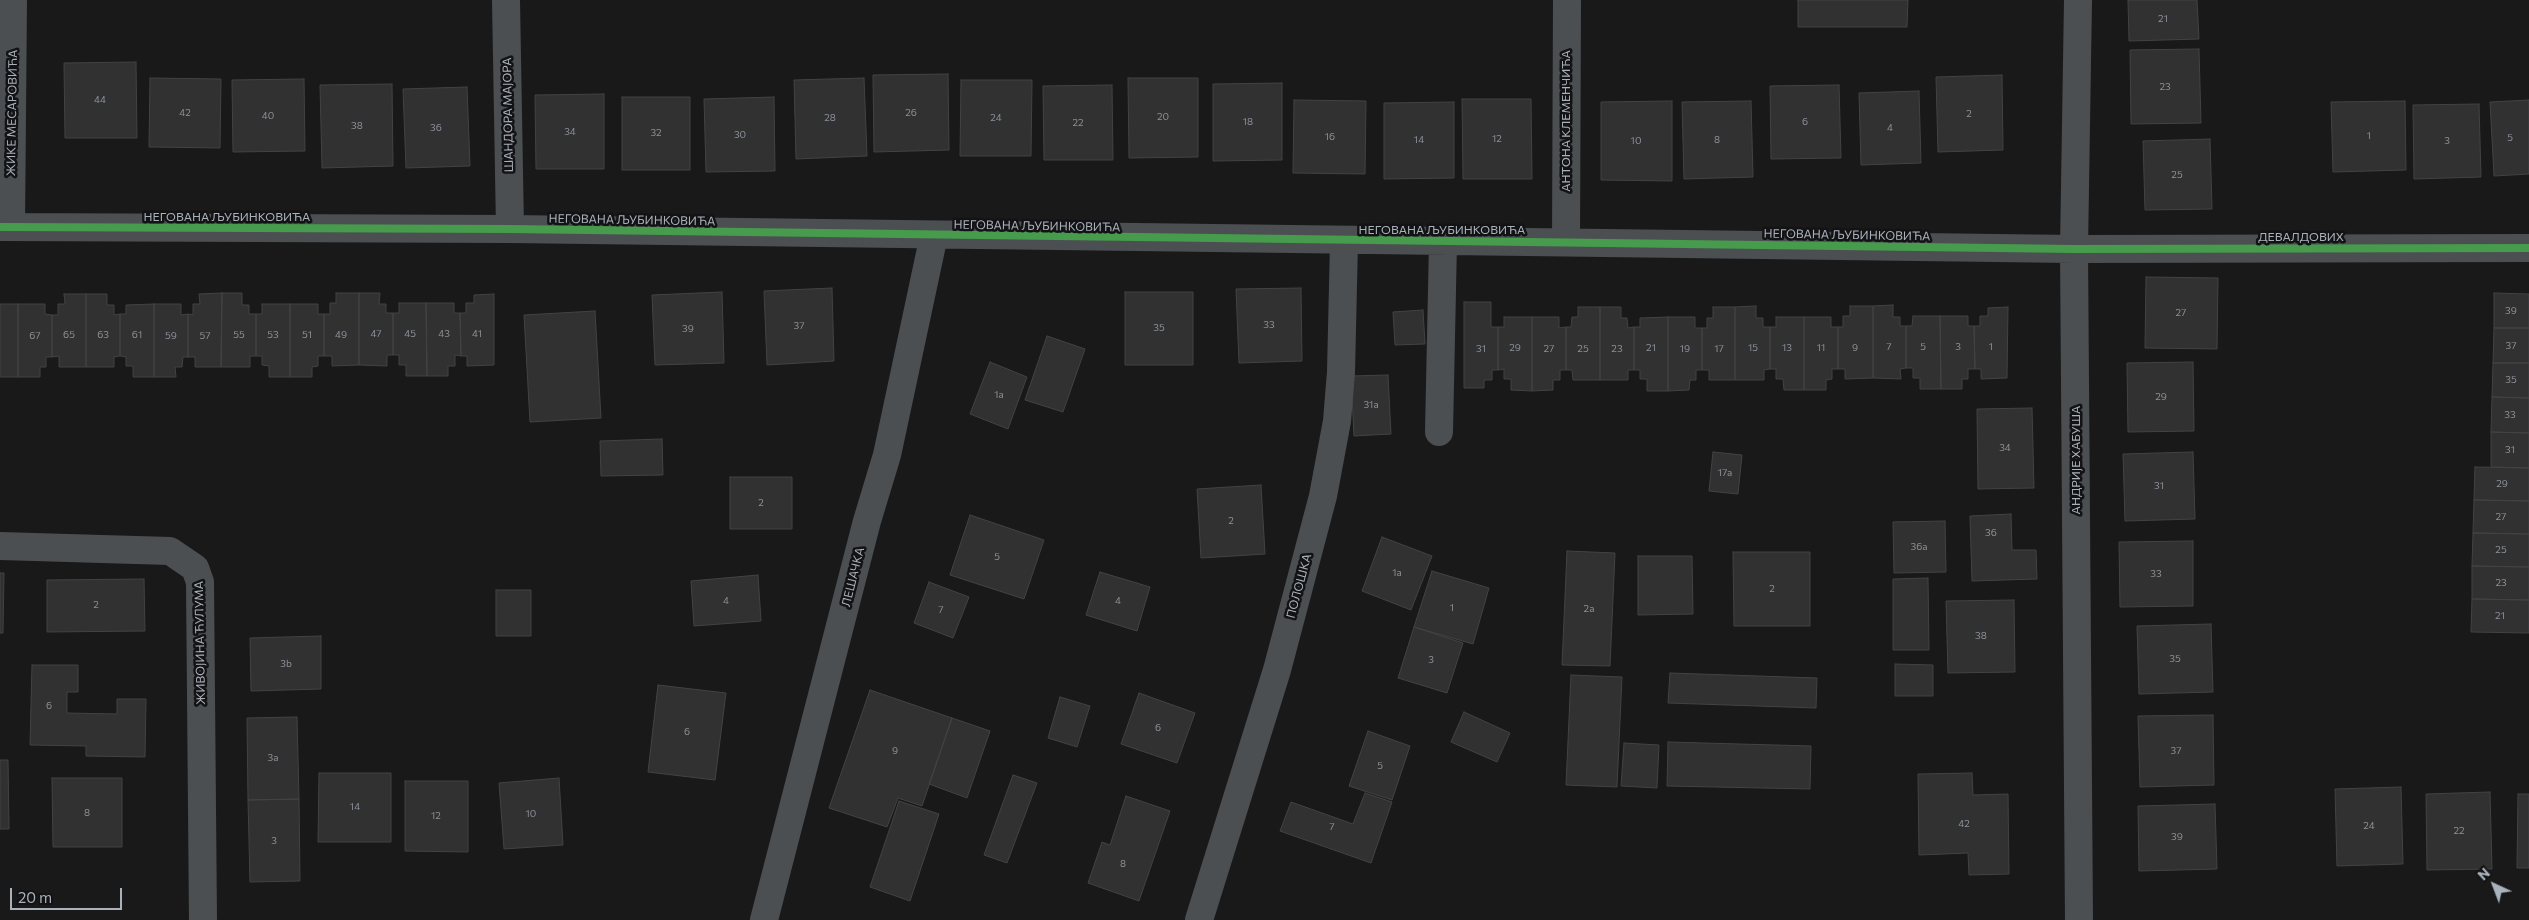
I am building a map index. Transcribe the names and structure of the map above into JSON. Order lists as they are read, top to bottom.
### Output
{
  "streets": {
    "street": [
      "ЖИКЕ МЕСАРОВИЋА",
      "ШАНДОРА МАЈОРА",
      "АНТОНА КЛЕМЕНЧИЋА",
      "НЕГОВАНА ЉУБИНКОВИЋА",
      "ДЕВАЛДОВИХ",
      "АНДРИЈЕ ХАБУША",
      "ЛЕШАЧКА",
      "ПОЛОШКА",
      "ЖИВОЈИНА ЋУЛУМА"
    ]
  },
  "crossings": [
    ["ЖИКЕ МЕСАРОВИЋА", "НЕГОВАНА ЉУБИНКОВИЋА"],
    ["ШАНДОРА МАЈОРА", "НЕГОВАНА ЉУБИНКОВИЋА"],
    ["АНТОНА КЛЕМЕНЧИЋА", "НЕГОВАНА ЉУБИНКОВИЋА"],
    ["НЕГОВАНА ЉУБИНКОВИЋА", "ДЕВАЛДОВИХ"],
    ["НЕГОВАНА ЉУБИНКОВИЋА", "АНДРИЈЕ ХАБУША"],
    ["НЕГОВАНА ЉУБИНКОВИЋА", "ЛЕШАЧКА"],
    ["НЕГОВАНА ЉУБИНКОВИЋА", "ПОЛОШКА"],
    ["ДЕВАЛДОВИХ", "АНДРИЈЕ ХАБУША"]
  ],
  "house_numbers": [
    "21",
    "23",
    "44",
    "42",
    "26",
    "2",
    "40",
    "20",
    "28",
    "24",
    "18",
    "6",
    "22",
    "38",
    "36",
    "4",
    "34",
    "32",
    "30",
    "1",
    "16",
    "5",
    "12",
    "14",
    "8",
    "10",
    "3",
    "25",
    "39",
    "27",
    "33",
    "37",
    "35",
    "39",
    "47",
    "45",
    "43",
    "41",
    "65",
    "63",
    "61",
    "55",
    "53",
    "51",
    "49",
    "67",
    "59",
    "57",
    "37",
    "7",
    "5",
    "3",
    "1",
    "29",
    "21",
    "15",
    "13",
    "11",
    "9",
    "31",
    "27",
    "25",
    "23",
    "19",
    "17",
    "35",
    "1a",
    "29",
    "31a",
    "33",
    "34",
    "31",
    "17a",
    "29",
    "31",
    "2",
    "27",
    "2",
    "36",
    "36a",
    "25",
    "5",
    "1a",
    "33",
    "23",
    "2",
    "4",
    "4",
    "2",
    "1",
    "2a",
    "7",
    "21",
    "38",
    "35",
    "3",
    "3b",
    "6",
    "6",
    "6",
    "9",
    "37",
    "3a",
    "5",
    "14",
    "8",
    "10",
    "12",
    "42",
    "24",
    "7",
    "22",
    "39",
    "3",
    "8"
  ],
  "scale_bar": "20 m",
  "north": "top left"
}
